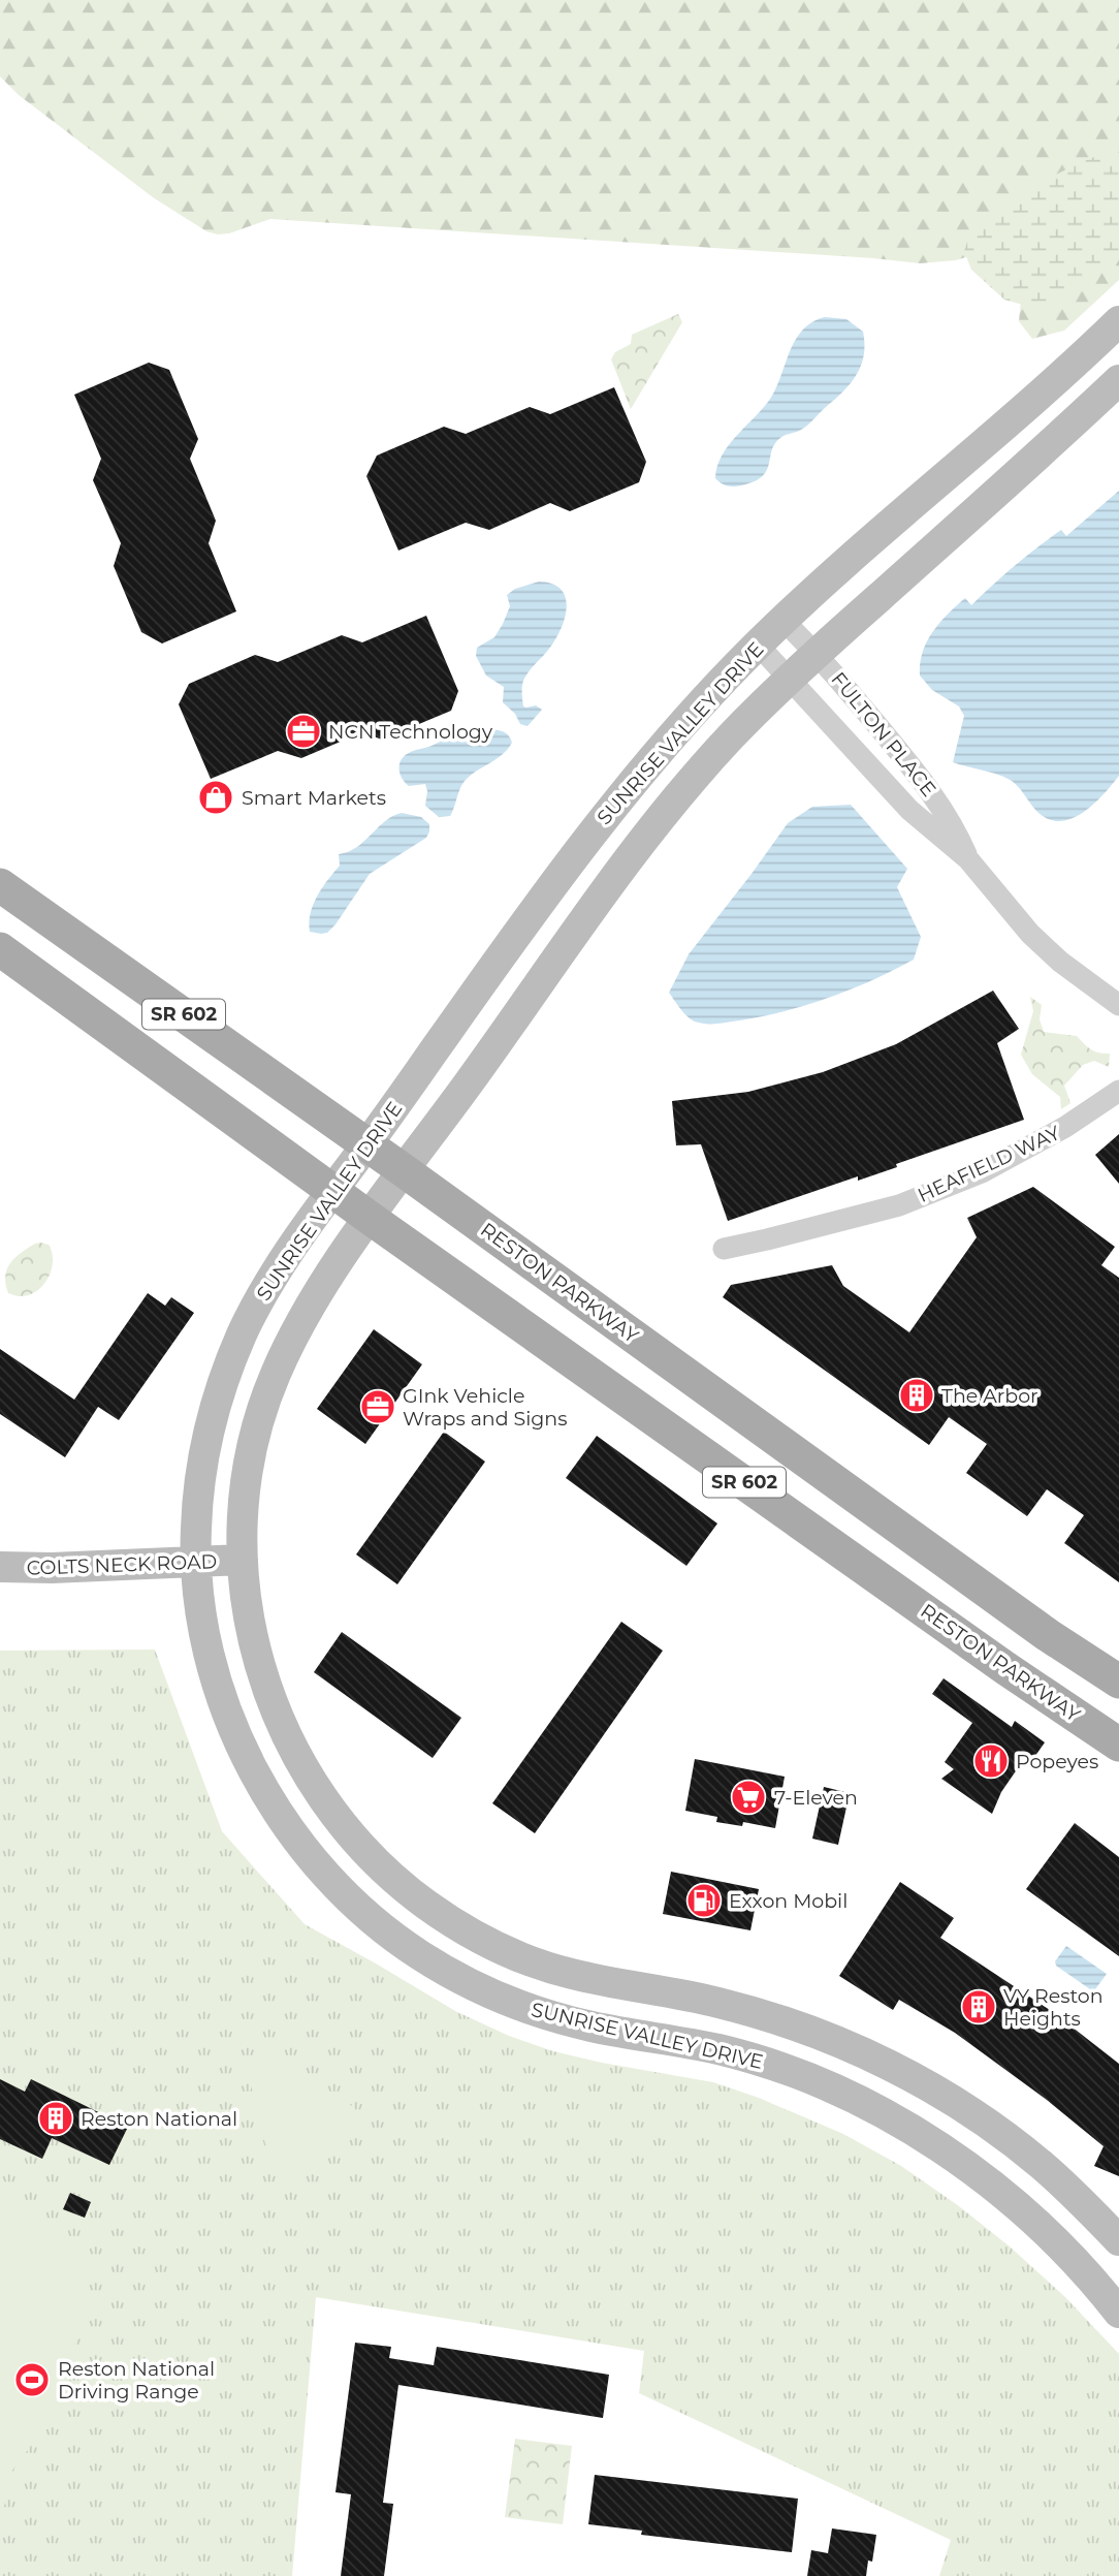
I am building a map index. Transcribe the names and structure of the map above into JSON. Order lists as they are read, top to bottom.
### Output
{
  "streets": {
    "main road": [
      "SUNRISE VALLEY DRIVE",
      "SR 602",
      "RESTON PARKWAY",
      "COLTS NECK ROAD"
    ],
    "street": ["FULTON PLACE", "HEAFIELD WAY"]
  },
  "crossings": [
    ["SUNRISE VALLEY DRIVE", "FULTON PLACE"],
    ["SUNRISE VALLEY DRIVE", "RESTON PARKWAY"],
    ["SUNRISE VALLEY DRIVE", "COLTS NECK ROAD"]
  ],
  "places": {
    "office": ["NCN Technology", "GInk Vehicle Wraps and Signs"],
    "shop": ["Smart Markets"],
    "building": ["The Arbor", "VY Reston Heights", "Reston National"],
    "restaurant": ["Popeyes"],
    "supermarket": ["7-Eleven"],
    "fuel station": ["Exxon Mobil"],
    "sports": ["Reston National Driving Range"]
  }
}
